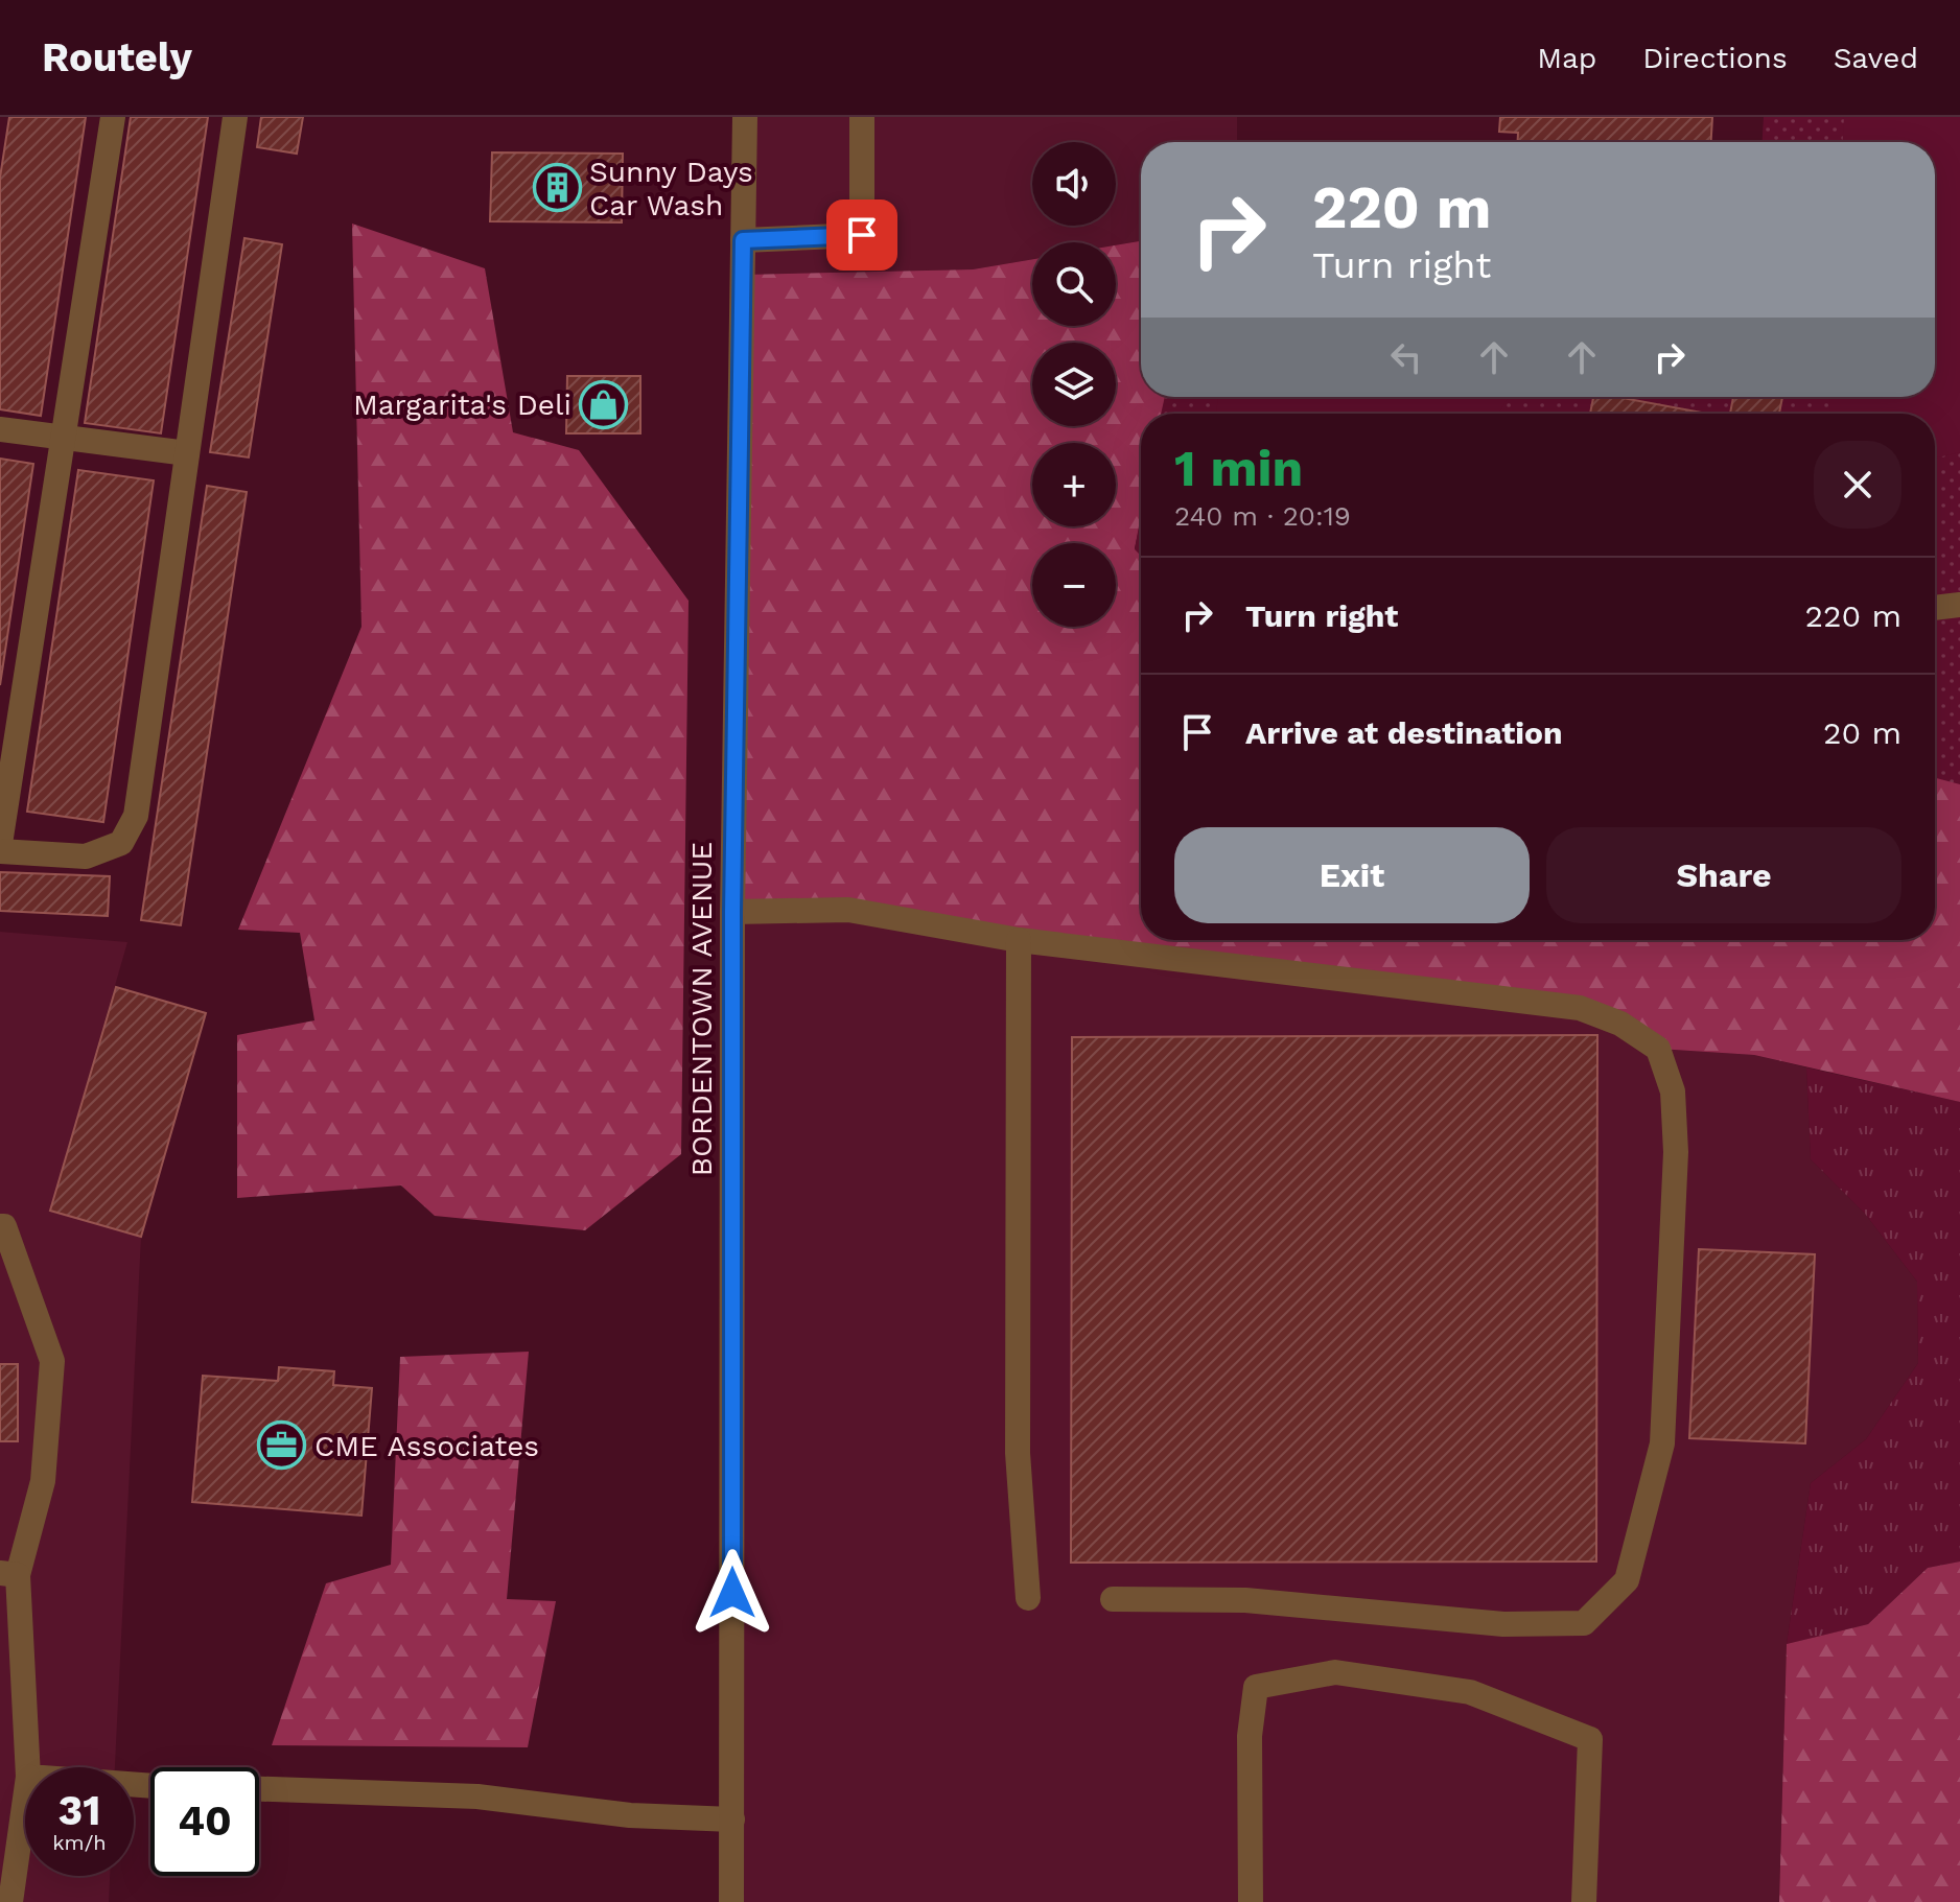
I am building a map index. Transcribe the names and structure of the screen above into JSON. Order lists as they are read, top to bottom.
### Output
{
  "streets": {
    "street": ["BORDENTOWN AVENUE"]
  },
  "places": {
    "building": ["Sunny Days Car Wash"],
    "shop": ["Margarita's Deli"],
    "office": ["CME Associates"]
  },
  "page": {
    "header": "Routely",
    "nav": ["Map", "Directions", "Saved"],
    "map_buttons": ["+", "−"],
    "turn": ["220 m", "Turn right"],
    "heading": ["1 min", "240 m · 20:19"],
    "list": [
      {
        "name": "Turn right",
        "value": "220 m"
      },
      {
        "name": "Arrive at destination",
        "value": "20 m"
      }
    ],
    "buttons": ["Exit", "Share"],
    "speed": "31 km/h",
    "limit": "40"
  }
}
